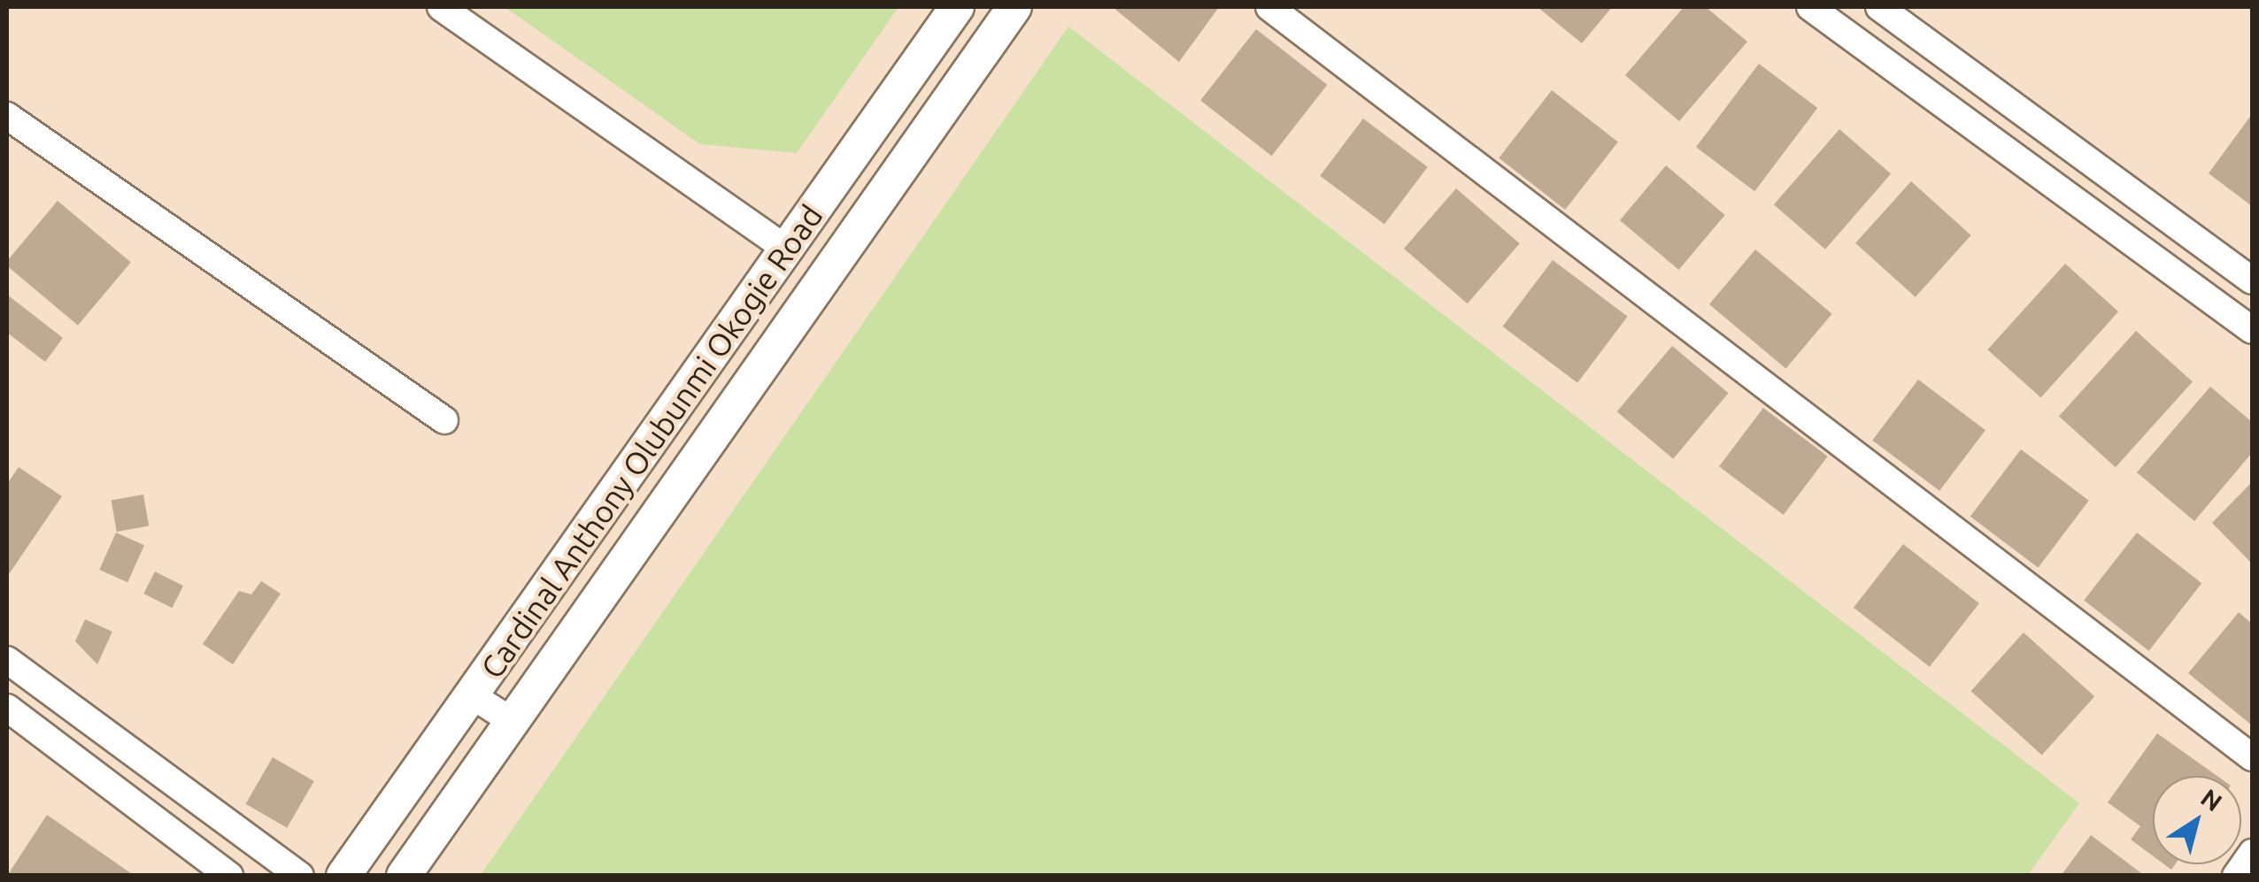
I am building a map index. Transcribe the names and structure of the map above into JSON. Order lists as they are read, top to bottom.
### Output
{
  "streets": {
    "street": ["Cardinal Anthony Olubunmi Okogie Road"]
  },
  "north": "top right"
}
